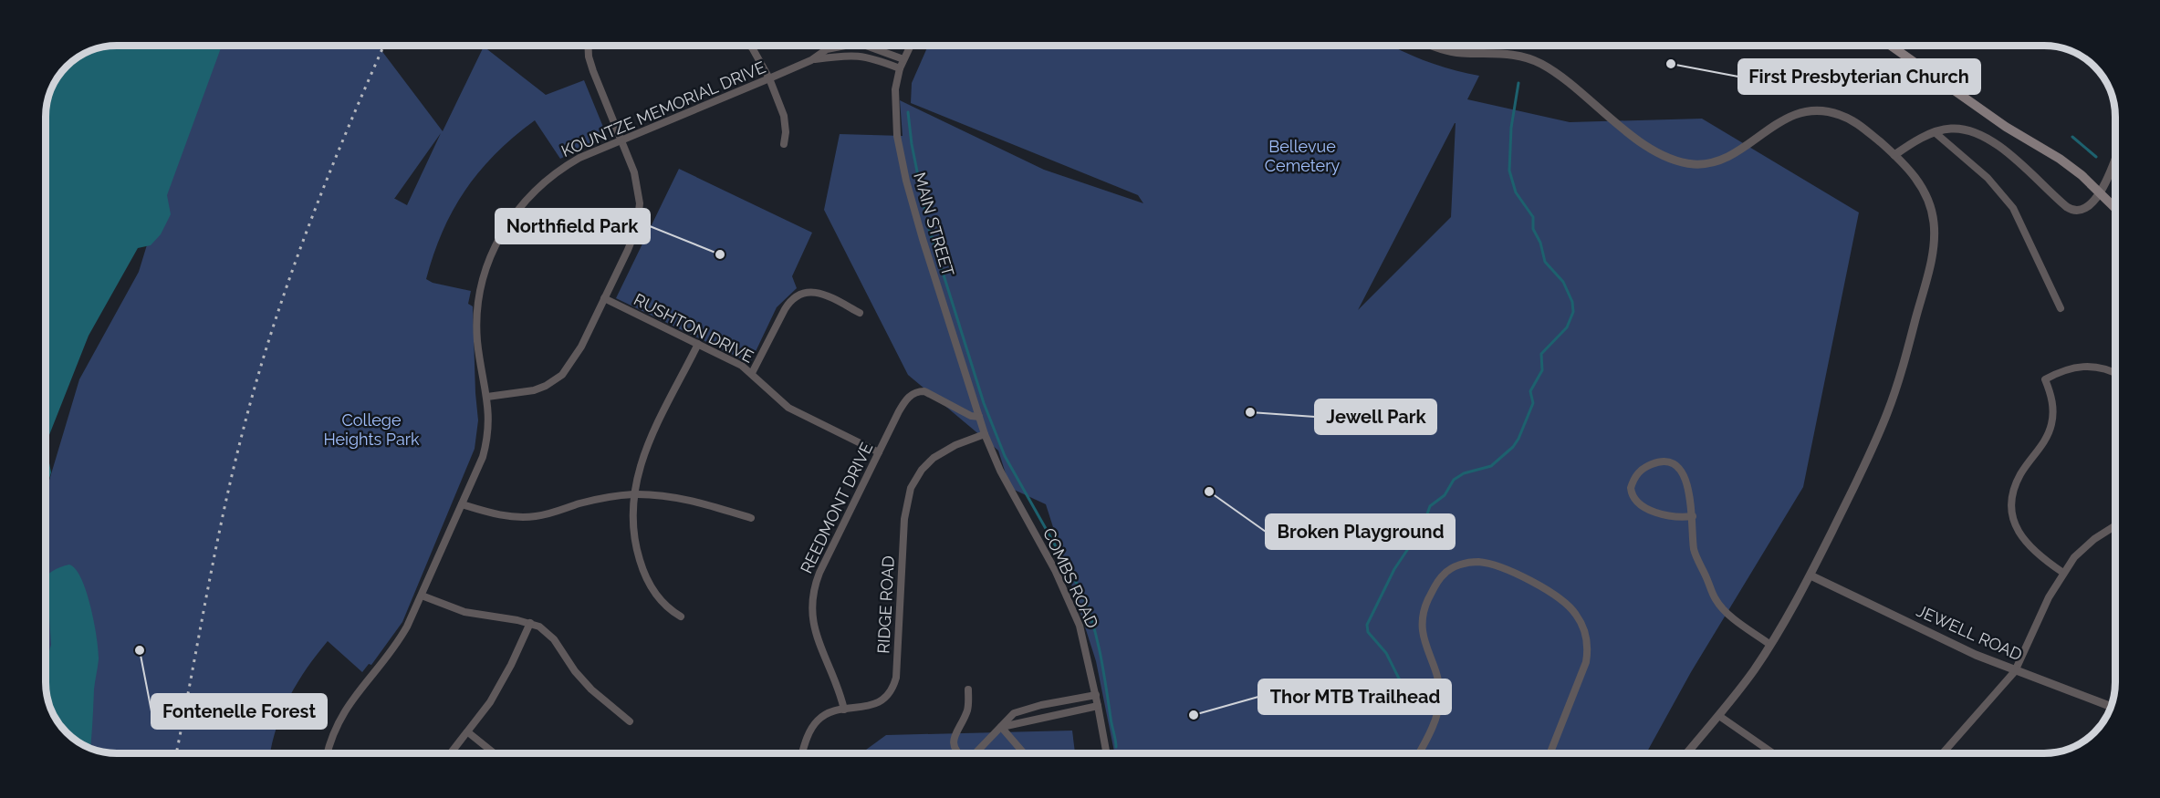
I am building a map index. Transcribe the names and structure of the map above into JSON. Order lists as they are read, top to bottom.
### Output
{
  "streets": {
    "street": [
      "KOUNTZE MEMORIAL DRIVE",
      "MAIN STREET",
      "RUSHTON DRIVE",
      "REEDMONT DRIVE",
      "COMBS ROAD",
      "RIDGE ROAD",
      "JEWELL ROAD"
    ]
  },
  "crossings": [
    ["MAIN STREET", "REEDMONT DRIVE"],
    ["MAIN STREET", "COMBS ROAD"],
    ["RUSHTON DRIVE", "REEDMONT DRIVE"],
    ["REEDMONT DRIVE", "COMBS ROAD"],
    ["REEDMONT DRIVE", "RIDGE ROAD"],
    ["COMBS ROAD", "RIDGE ROAD"]
  ],
  "parks": ["Bellevue Cemetery", "College Heights Park"],
  "places": [
    "First Presbyterian Church",
    "Northfield Park",
    "Jewell Park",
    "Broken Playground",
    "Fontenelle Forest",
    "Thor MTB Trailhead"
  ]
}
